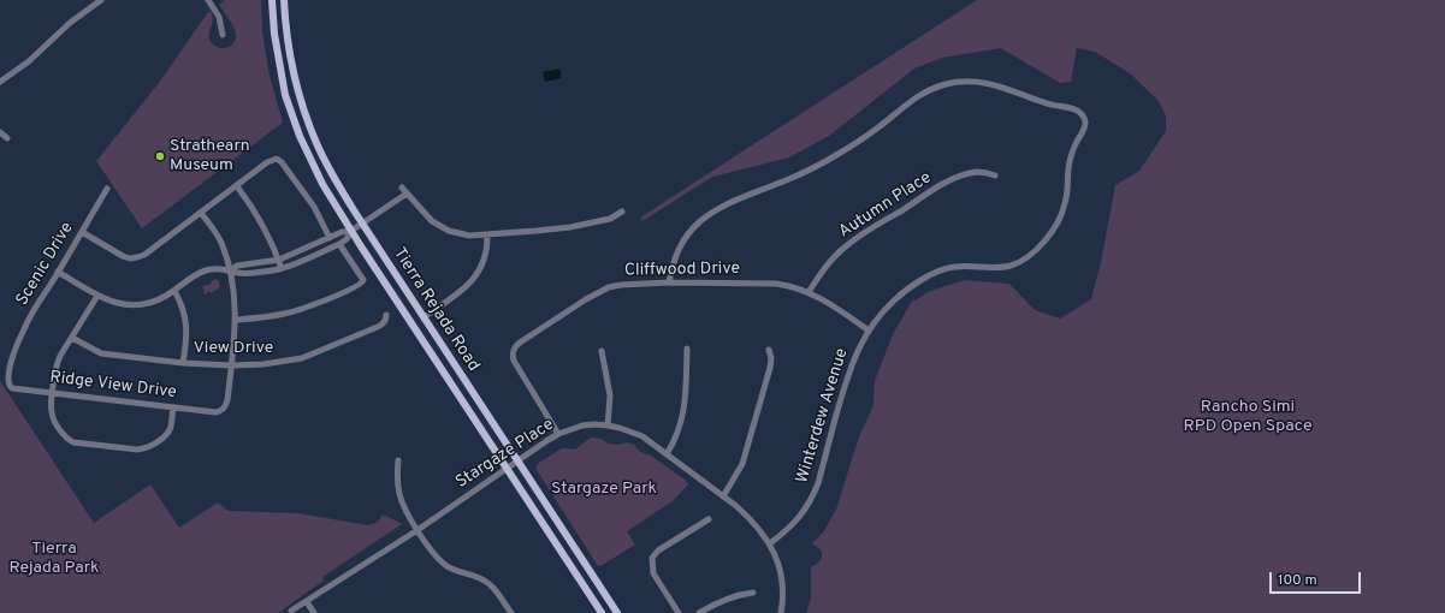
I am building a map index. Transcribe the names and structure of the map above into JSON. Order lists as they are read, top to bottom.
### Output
{
  "streets": {
    "main road": ["Tierra Rejada Road"],
    "street": [
      "Autumn Place",
      "Scenic Drive",
      "Cliffwood Drive",
      "View Drive",
      "Ridge View Drive",
      "Winterdew Avenue",
      "Stargaze Place"
    ]
  },
  "crossings": [
    ["Autumn Place", "Cliffwood Drive"],
    ["Scenic Drive", "Ridge View Drive"],
    ["Cliffwood Drive", "Winterdew Avenue"],
    ["Cliffwood Drive", "Stargaze Place"],
    ["Tierra Rejada Road", "Stargaze Place"],
    ["View Drive", "Ridge View Drive"],
    ["Winterdew Avenue", "Stargaze Place"]
  ],
  "parks": ["Rancho Simi RPD Open Space", "Stargaze Park", "Tierra Rejada Park"],
  "places": ["Strathearn Museum"],
  "scale_bar": "100 m"
}
